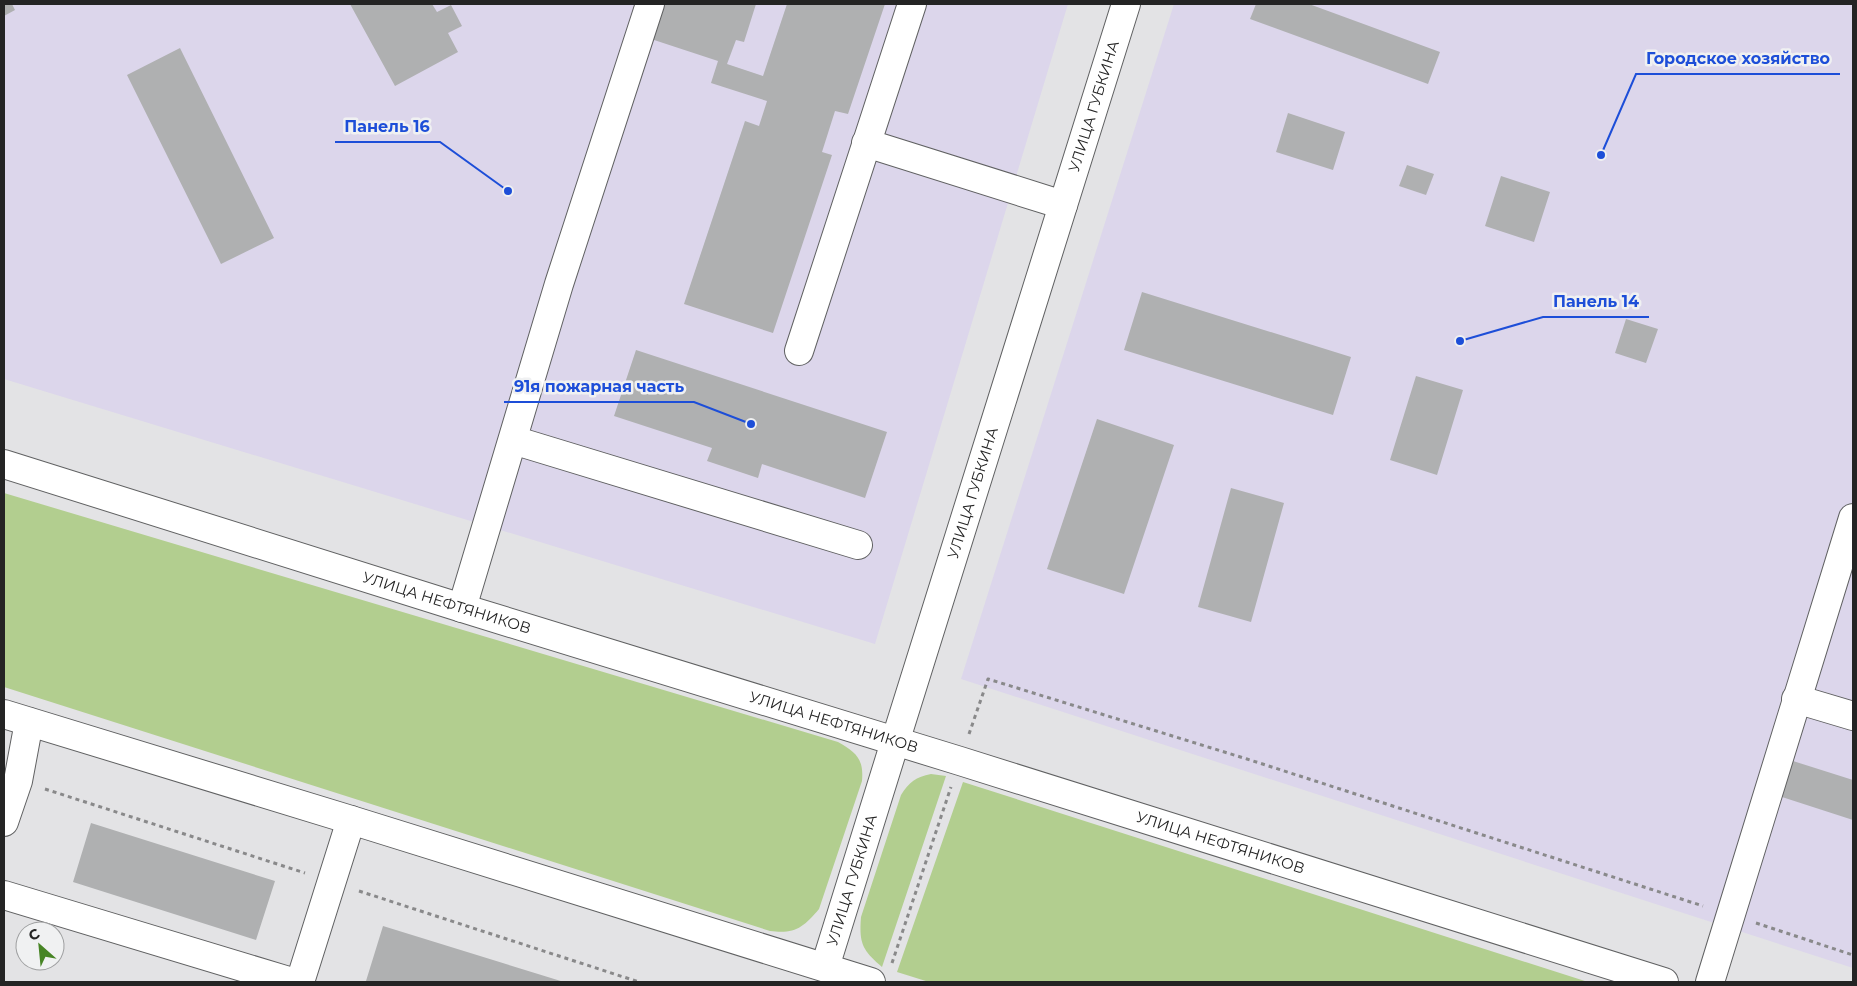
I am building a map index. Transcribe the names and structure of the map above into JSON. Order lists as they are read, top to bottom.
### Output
{
  "streets": {
    "main road": ["УЛИЦА ГУБКИНА", "УЛИЦА НЕФТЯНИКОВ"]
  },
  "crossings": [
    ["УЛИЦА ГУБКИНА", "УЛИЦА НЕФТЯНИКОВ"]
  ],
  "places": [
    "Городское хозяйство",
    "Панель 16",
    "Панель 14",
    "91я пожарная часть"
  ],
  "north": "top left"
}
